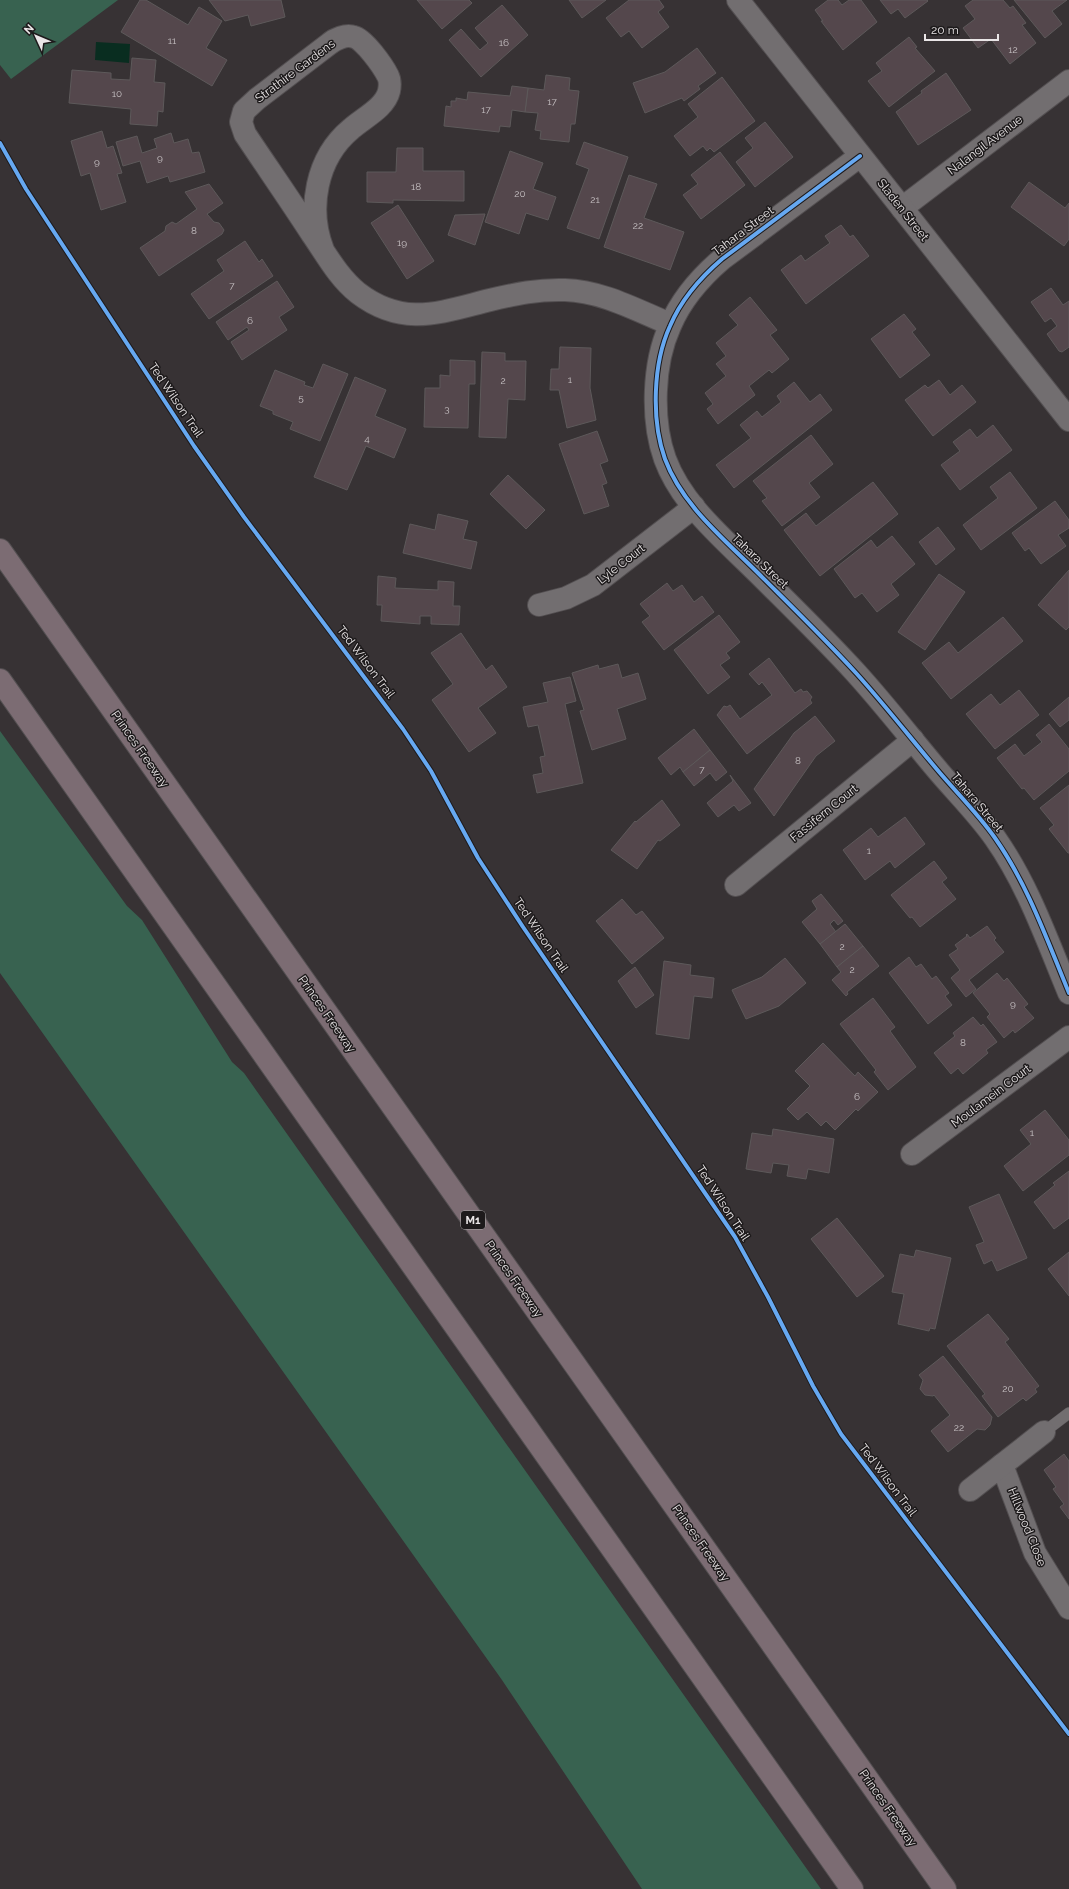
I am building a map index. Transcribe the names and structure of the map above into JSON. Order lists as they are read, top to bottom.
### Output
{
  "streets": {
    "highway": ["Princes Freeway", "M1"],
    "street": [
      "Strathire Gardens",
      "Nalangil Avenue",
      "Sladen Street",
      "Tahara Street",
      "Lyle Court",
      "Fassifern Court",
      "Moulamein Court",
      "Hillwood Close"
    ],
    "cycle path": ["Ted Wilson Trail"]
  },
  "crossings": [
    ["Strathire Gardens", "Tahara Street"],
    ["Nalangil Avenue", "Sladen Street"],
    ["Sladen Street", "Tahara Street"],
    ["Tahara Street", "Lyle Court"],
    ["Tahara Street", "Fassifern Court"]
  ],
  "house_numbers": [
    "11",
    "16",
    "12",
    "10",
    "17",
    "17",
    "9",
    "9",
    "18",
    "20",
    "21",
    "22",
    "8",
    "19",
    "7",
    "6",
    "1",
    "2",
    "5",
    "3",
    "4",
    "8",
    "7",
    "1",
    "2",
    "2",
    "9",
    "8",
    "6",
    "1",
    "20",
    "22"
  ],
  "scale_bar": "20 m",
  "north": "top left"
}
